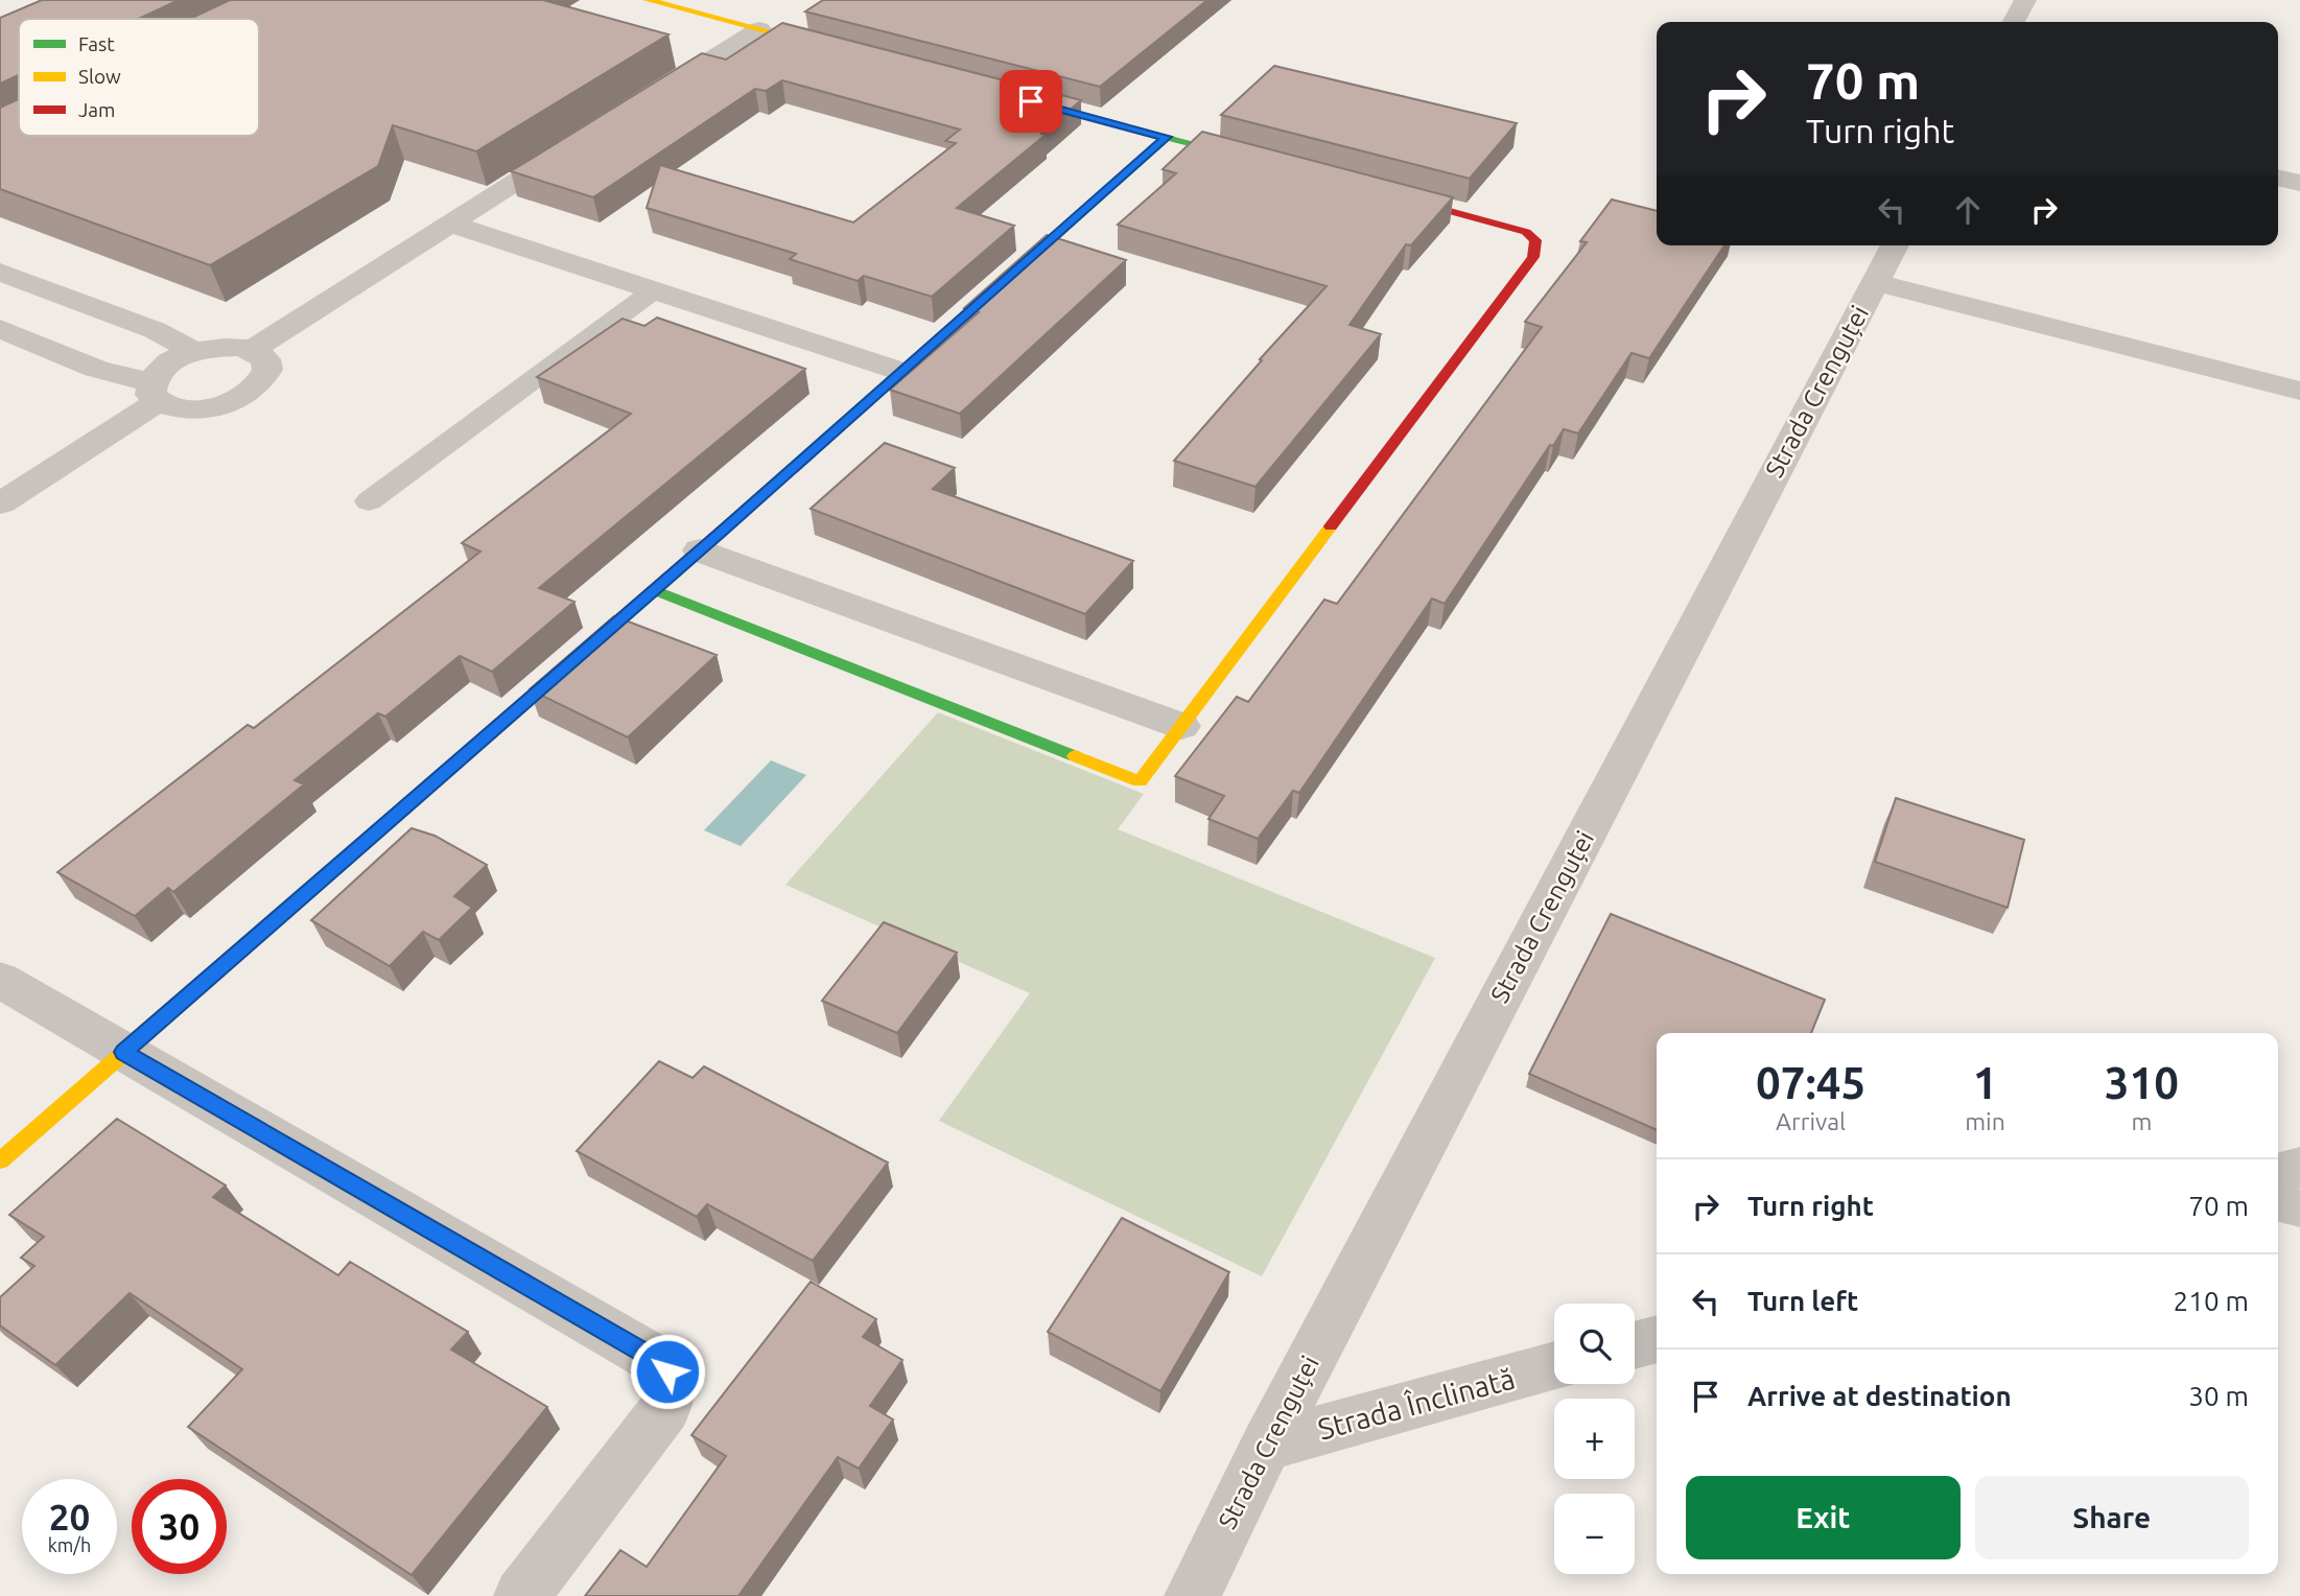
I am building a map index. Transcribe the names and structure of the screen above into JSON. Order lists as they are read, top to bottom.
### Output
{
  "streets": {
    "street": ["Strada Crenguței", "Strada Înclinată"]
  },
  "crossings": [
    ["Strada Crenguței", "Strada Înclinată"]
  ],
  "legend": ["Fast", "Slow", "Jam"],
  "page": {
    "turn": ["70 m", "Turn right"],
    "eta": [
      "07:45",
      "Arrival",
      "1",
      "min",
      "310",
      "m"
    ],
    "list": [
      {
        "name": "Turn right",
        "value": "70 m"
      },
      {
        "name": "Turn left",
        "value": "210 m"
      },
      {
        "name": "Arrive at destination",
        "value": "30 m"
      }
    ],
    "map_buttons": ["+", "−"],
    "buttons": ["Exit", "Share"],
    "speed": "20 km/h",
    "limit": "30"
  }
}
